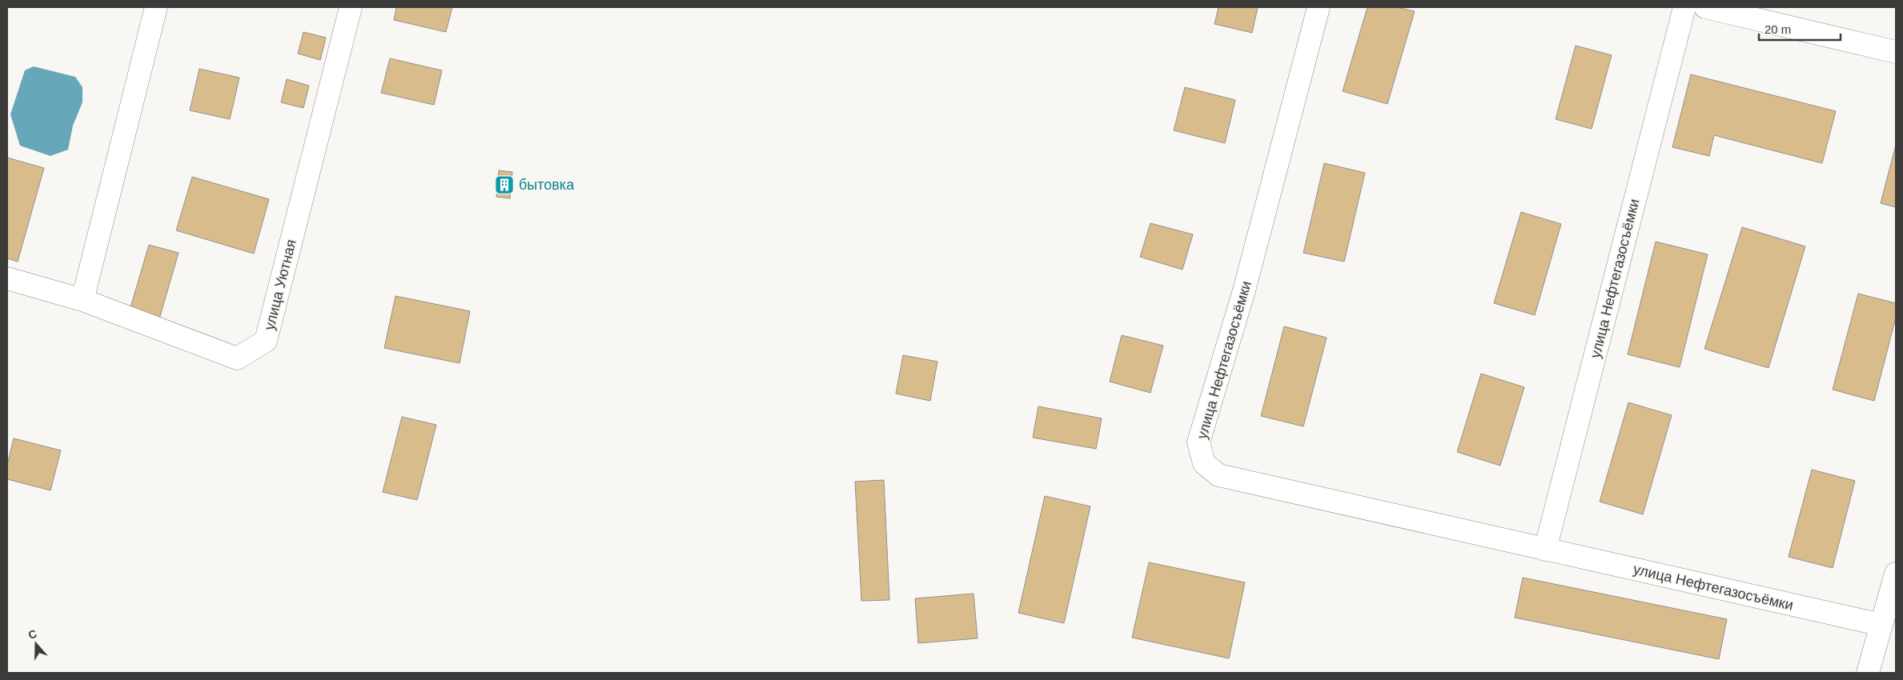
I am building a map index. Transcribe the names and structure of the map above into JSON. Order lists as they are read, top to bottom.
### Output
{
  "streets": {
    "street": ["улица Нефтегазосъёмки", "улица Уютная"]
  },
  "places": {
    "building": ["бытовка"]
  },
  "scale_bar": "20 m",
  "north": "top"
}
